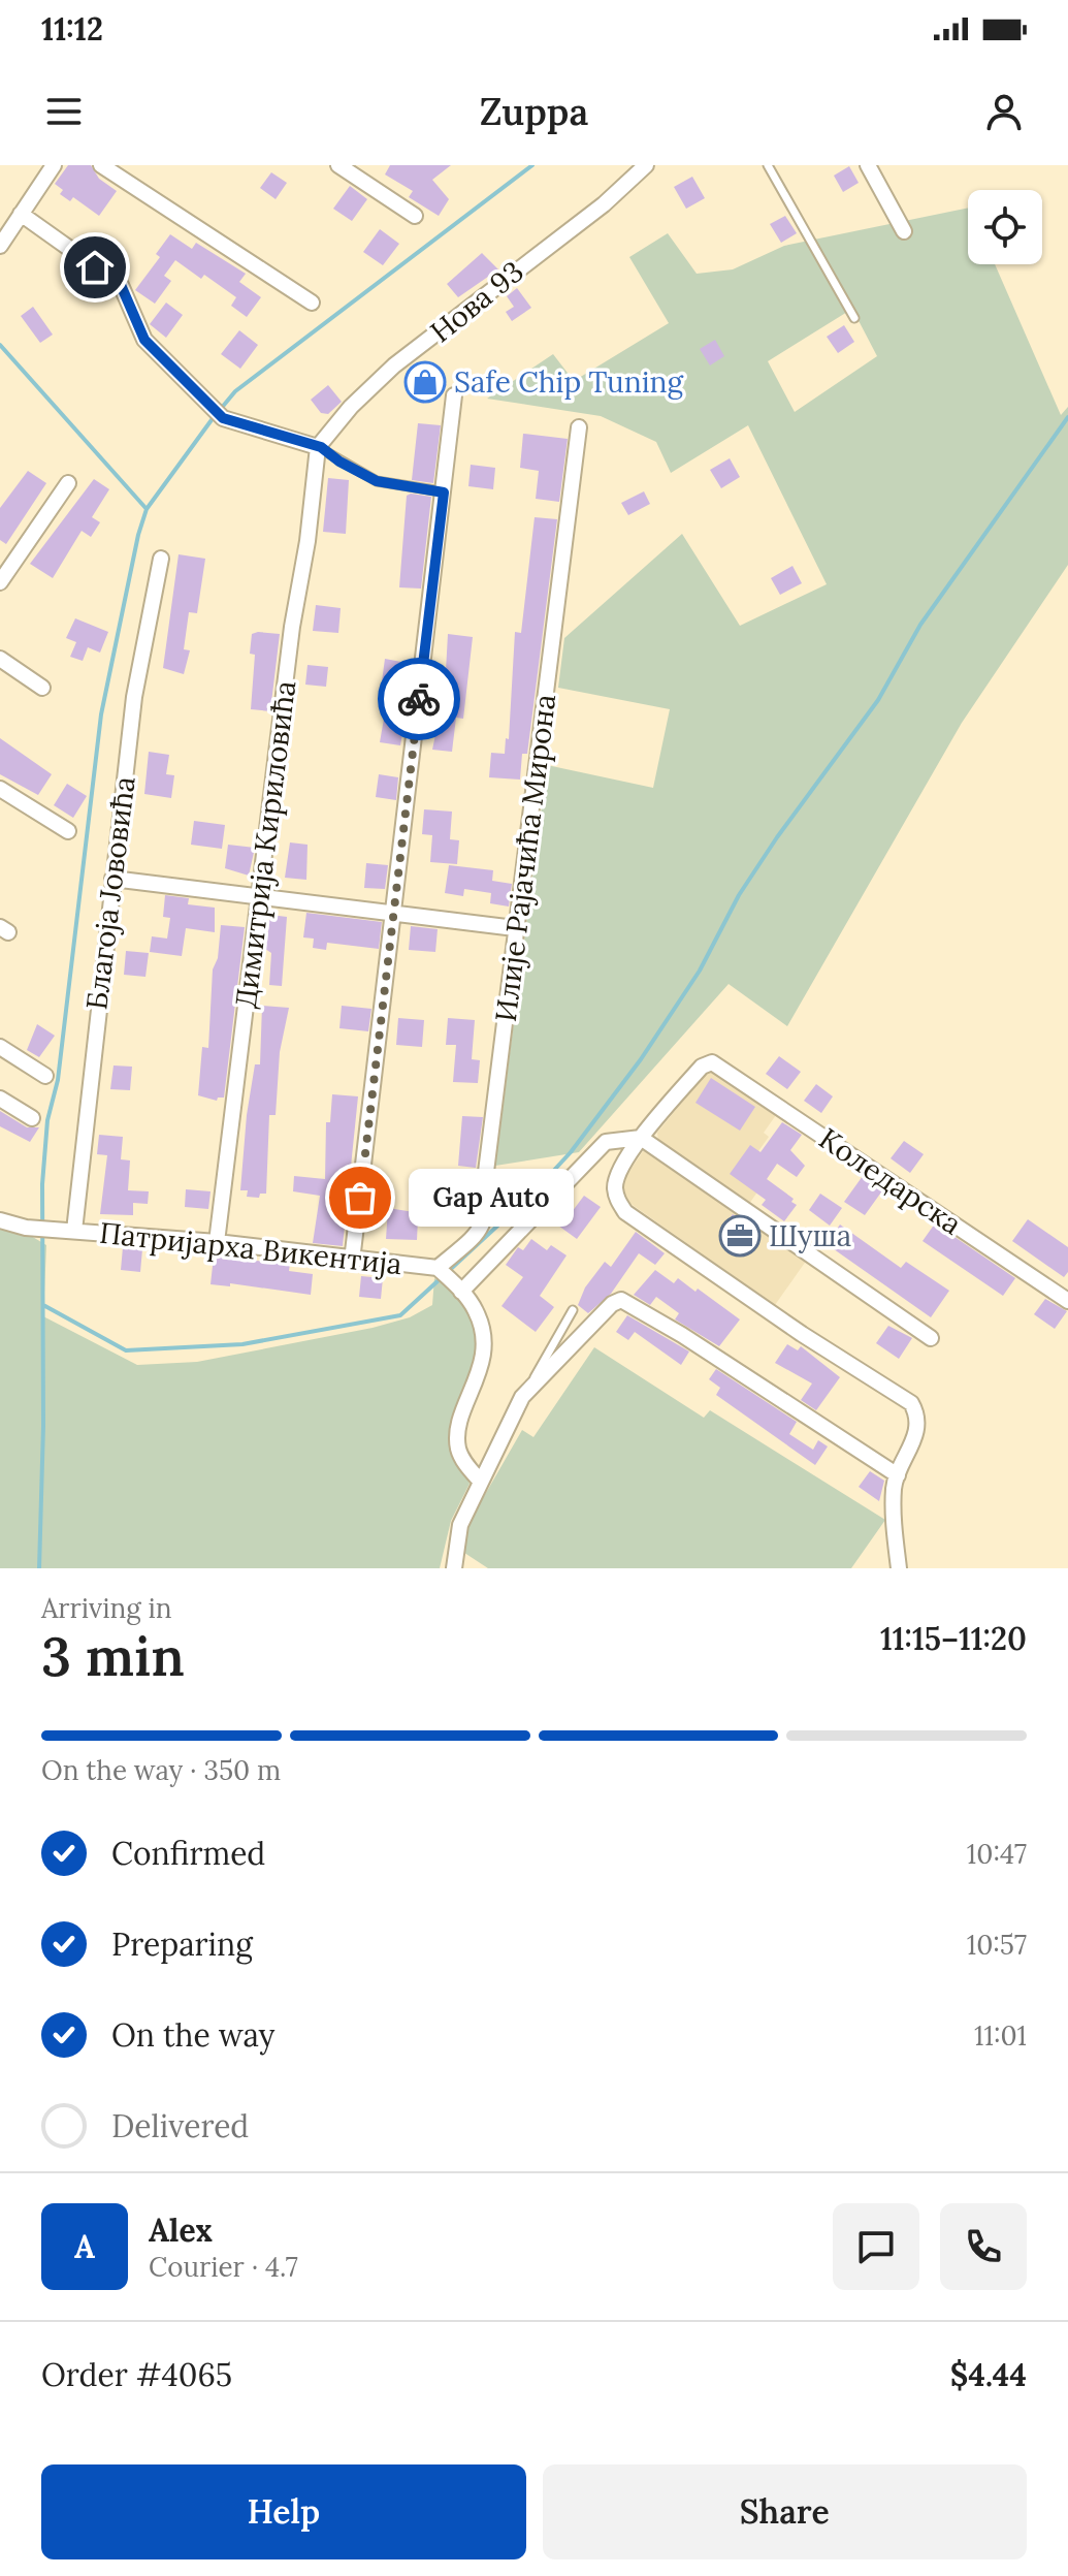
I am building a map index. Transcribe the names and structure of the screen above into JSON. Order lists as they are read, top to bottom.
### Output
{
  "streets": {
    "street": [
      "Нова 93",
      "Димитрија Кириловића",
      "Илије Рајачића Мирона",
      "Благоја Јововића",
      "Коледарска",
      "Патријарха Викентија"
    ]
  },
  "crossings": [
    ["Нова 93", "Димитрија Кириловића"],
    ["Димитрија Кириловића", "Патријарха Викентија"],
    ["Илије Рајачића Мирона", "Патријарха Викентија"],
    ["Благоја Јововића", "Патријарха Викентија"]
  ],
  "places": {
    "shop": ["Safe Chip Tuning"],
    "other": ["Gap Auto"],
    "office": ["Шуша"]
  },
  "page": {
    "status": "11:12",
    "header": "Zuppa",
    "bubble": "Gap Auto",
    "heading": ["3 min", "Arriving in", "11:15–11:20"],
    "panel": [
      "Alex",
      "Courier · 4.7",
      "Order #4065",
      "$4.44"
    ],
    "bar": "On the way · 350 m",
    "list": [
      ["Confirmed", "10:47"],
      ["Preparing", "10:57"],
      ["On the way", "11:01"],
      "Delivered"
    ],
    "round": "A",
    "buttons": ["Help", "Share"]
  }
}
